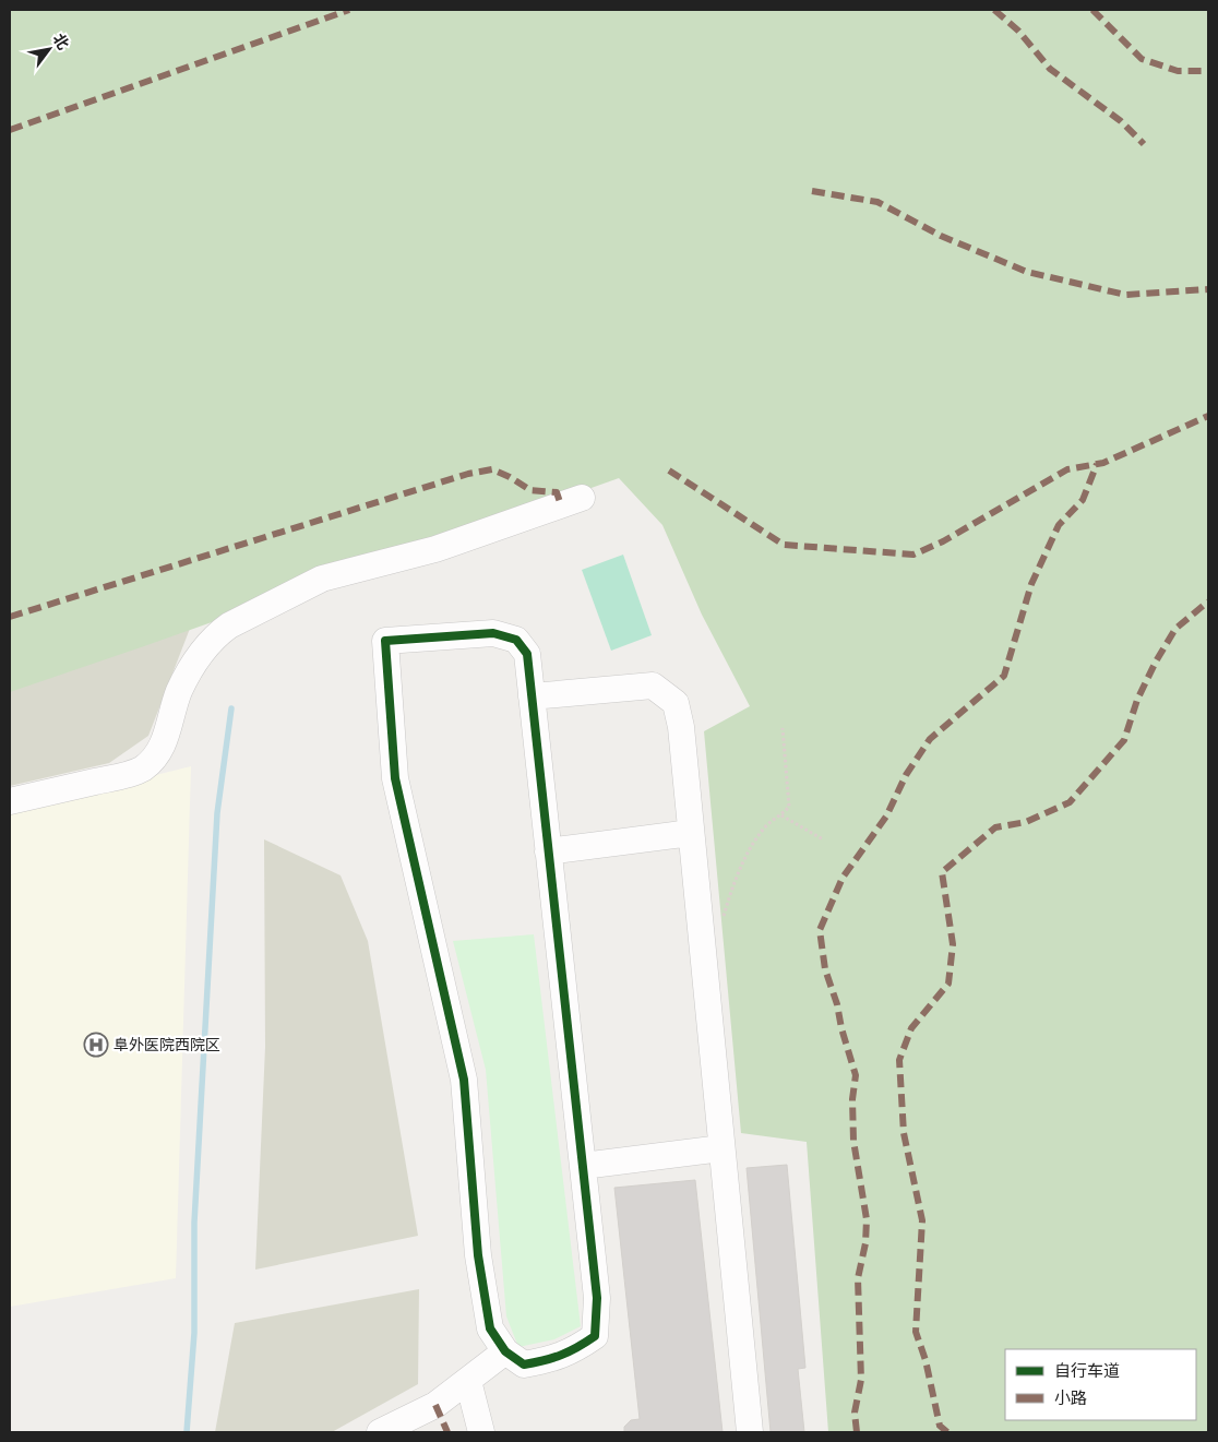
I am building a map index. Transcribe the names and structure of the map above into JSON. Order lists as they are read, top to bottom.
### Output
{
  "places": {
    "hospital": ["阜外医院西院区"]
  },
  "legend": ["自行车道", "小路"],
  "north": "top right"
}
